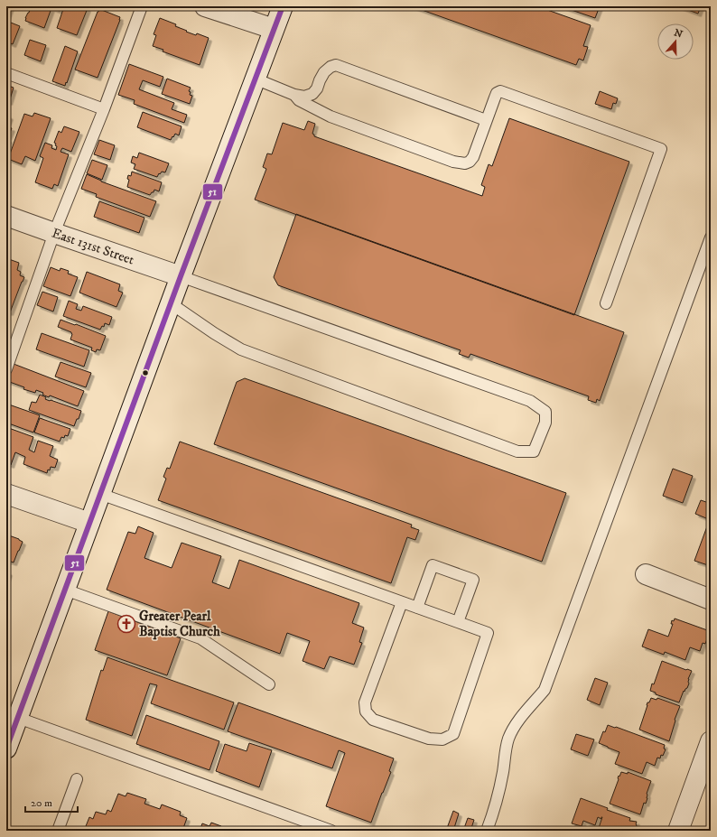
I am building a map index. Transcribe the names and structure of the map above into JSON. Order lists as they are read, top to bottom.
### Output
{
  "streets": {
    "main road": ["East 131st Street"]
  },
  "places": {
    "church": ["Greater Pearl Baptist Church"]
  },
  "lines": ["transit line 51"],
  "scale_bar": "20 m",
  "north": "top"
}
